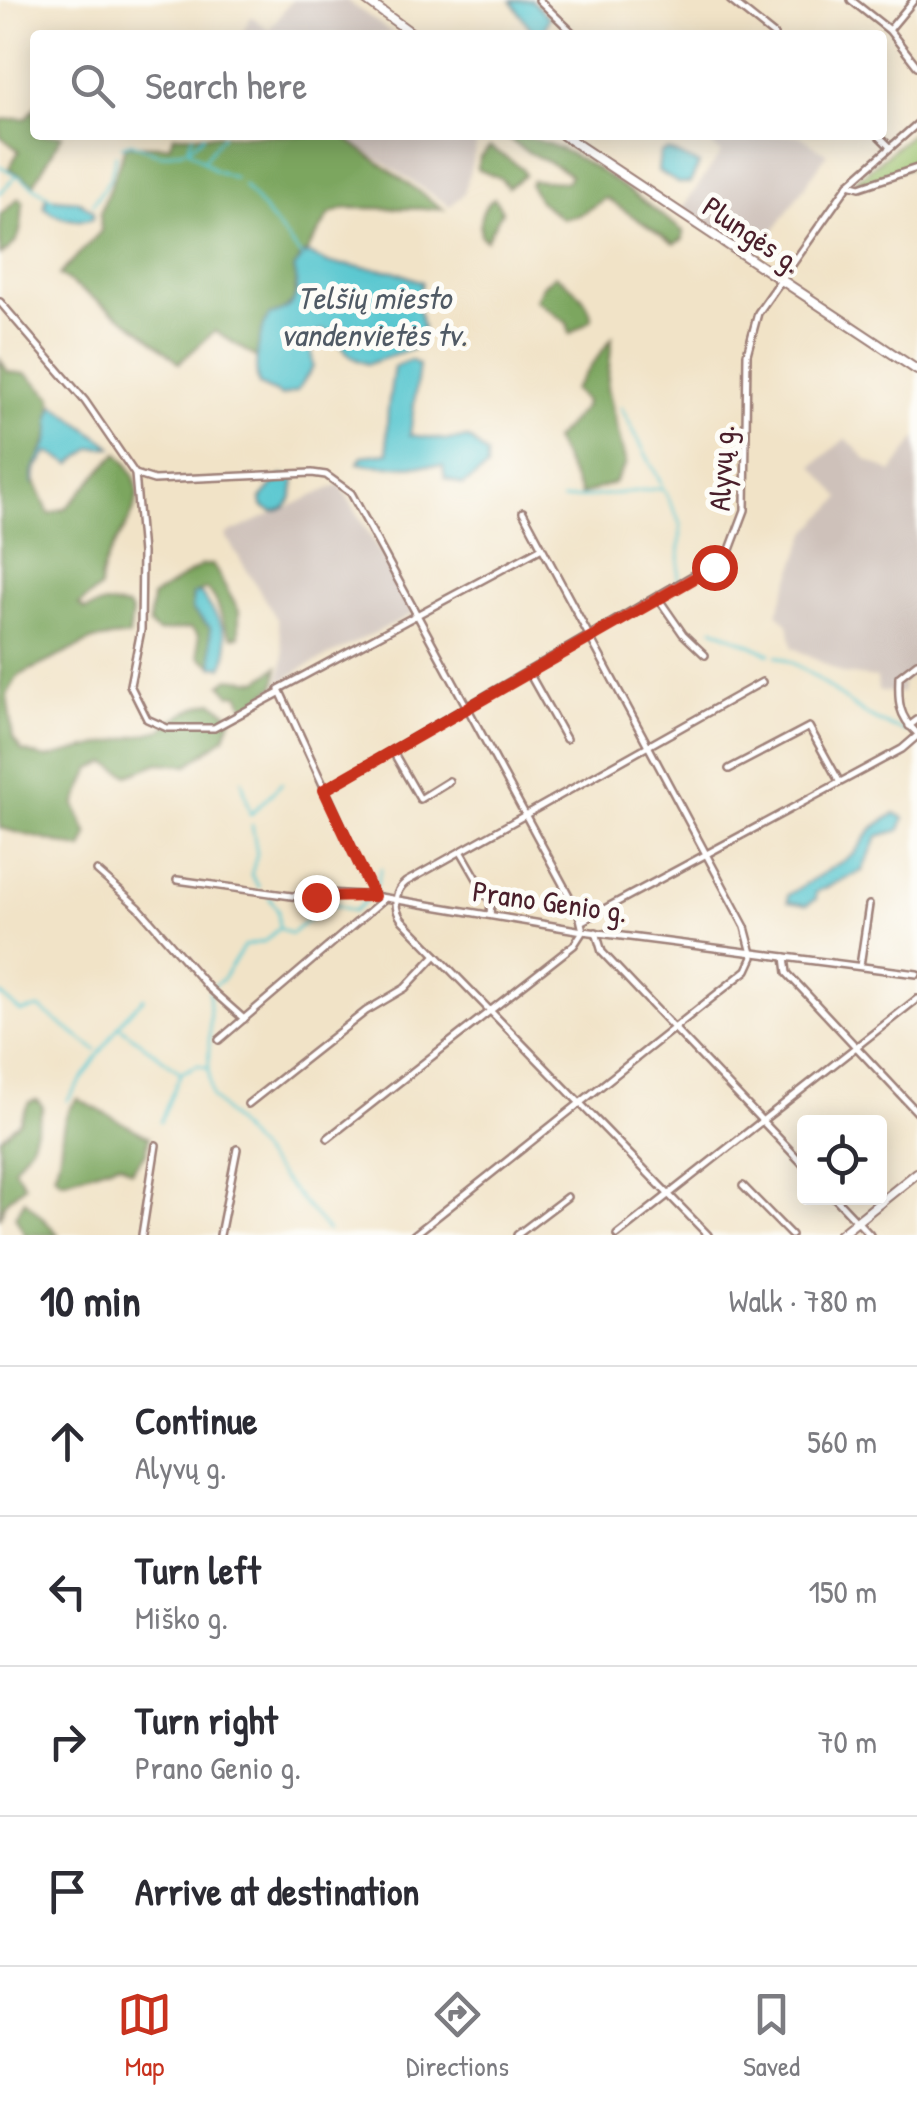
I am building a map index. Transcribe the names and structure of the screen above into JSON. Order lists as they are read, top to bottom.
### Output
{
  "streets": {
    "main road": ["Plungės g."],
    "street": ["Alyvų g.", "Prano Genio g."]
  },
  "crossings": [
    ["Plungės g.", "Alyvų g."]
  ],
  "water": ["Telšių miesto vandenvietės tv."],
  "page": {
    "search": "Search here",
    "heading": ["10 min", "Walk · 780 m"],
    "list": [
      ["Continue", "Alyvų g.", "560 m"],
      ["Turn left", "Miško g.", "150 m"],
      ["Turn right", "Prano Genio g.", "70 m"],
      "Arrive at destination"
    ],
    "nav": ["Map", "Directions", "Saved"]
  }
}
